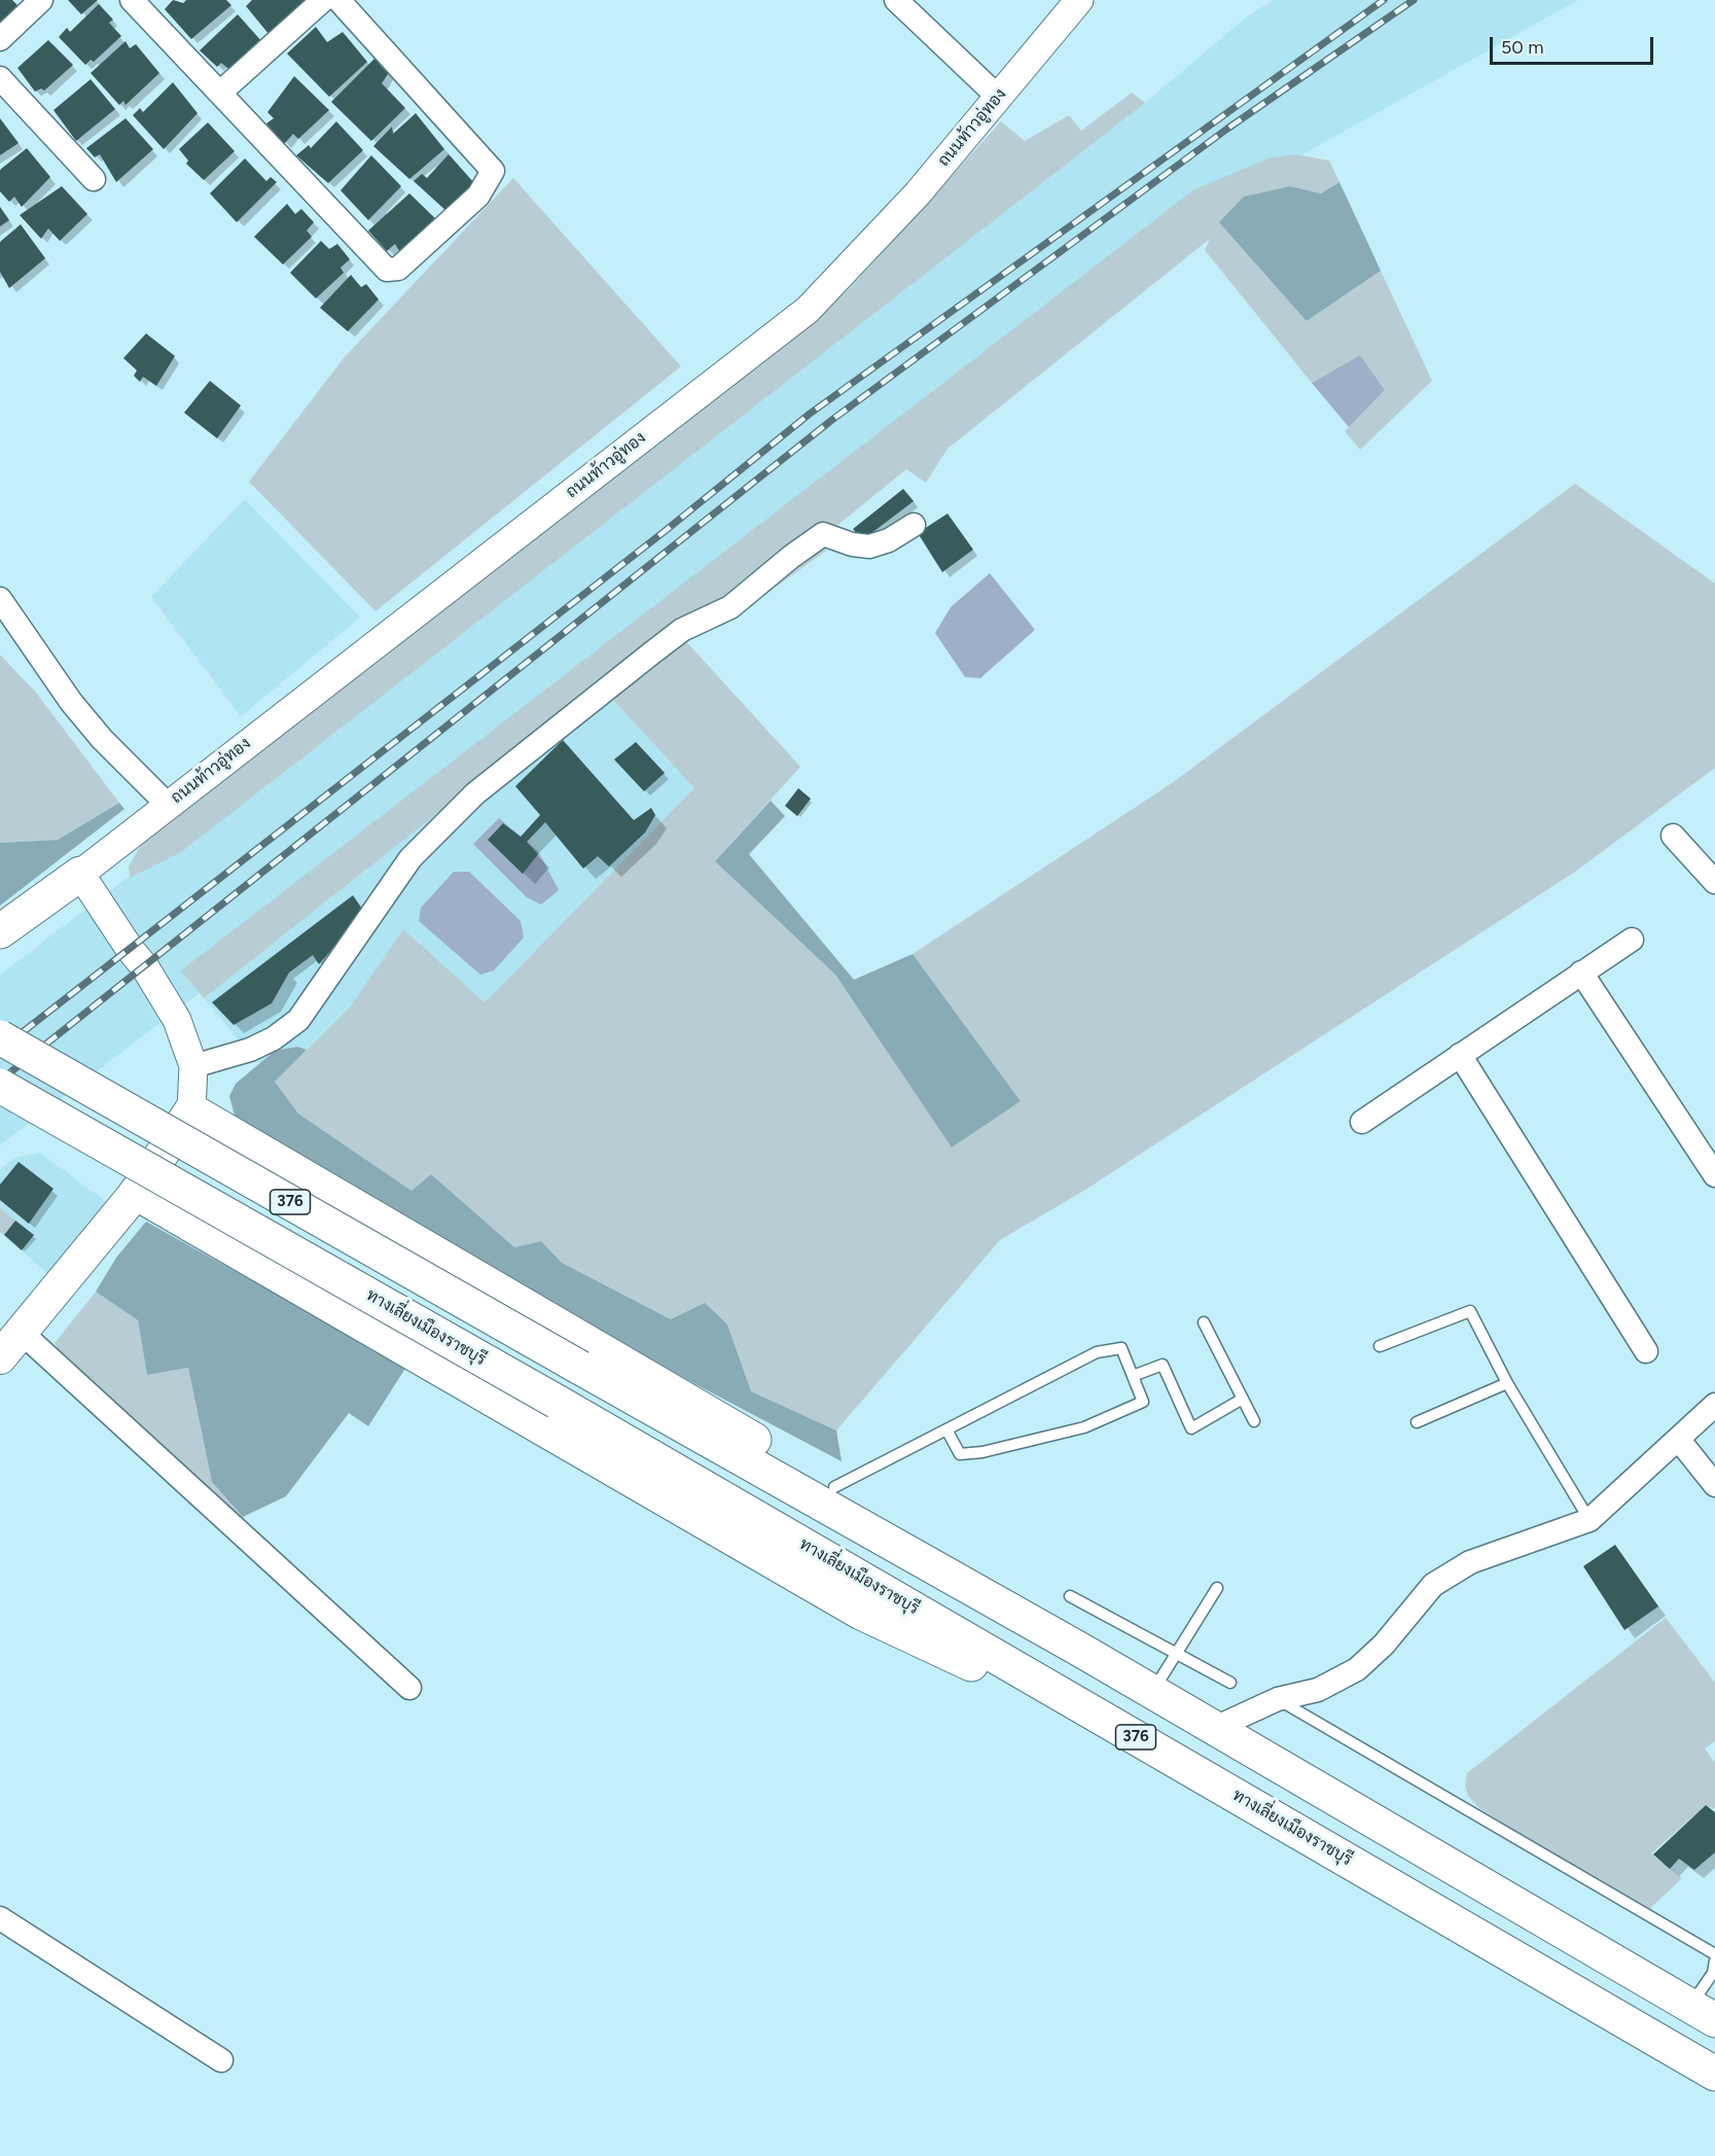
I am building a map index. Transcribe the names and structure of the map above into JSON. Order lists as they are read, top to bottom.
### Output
{
  "streets": {
    "main road": ["376", "ทางเลี่ยงเมืองราชบุรี"],
    "street": ["ถนนท้าวอู่ทอง"]
  },
  "scale_bar": "50 m"
}
